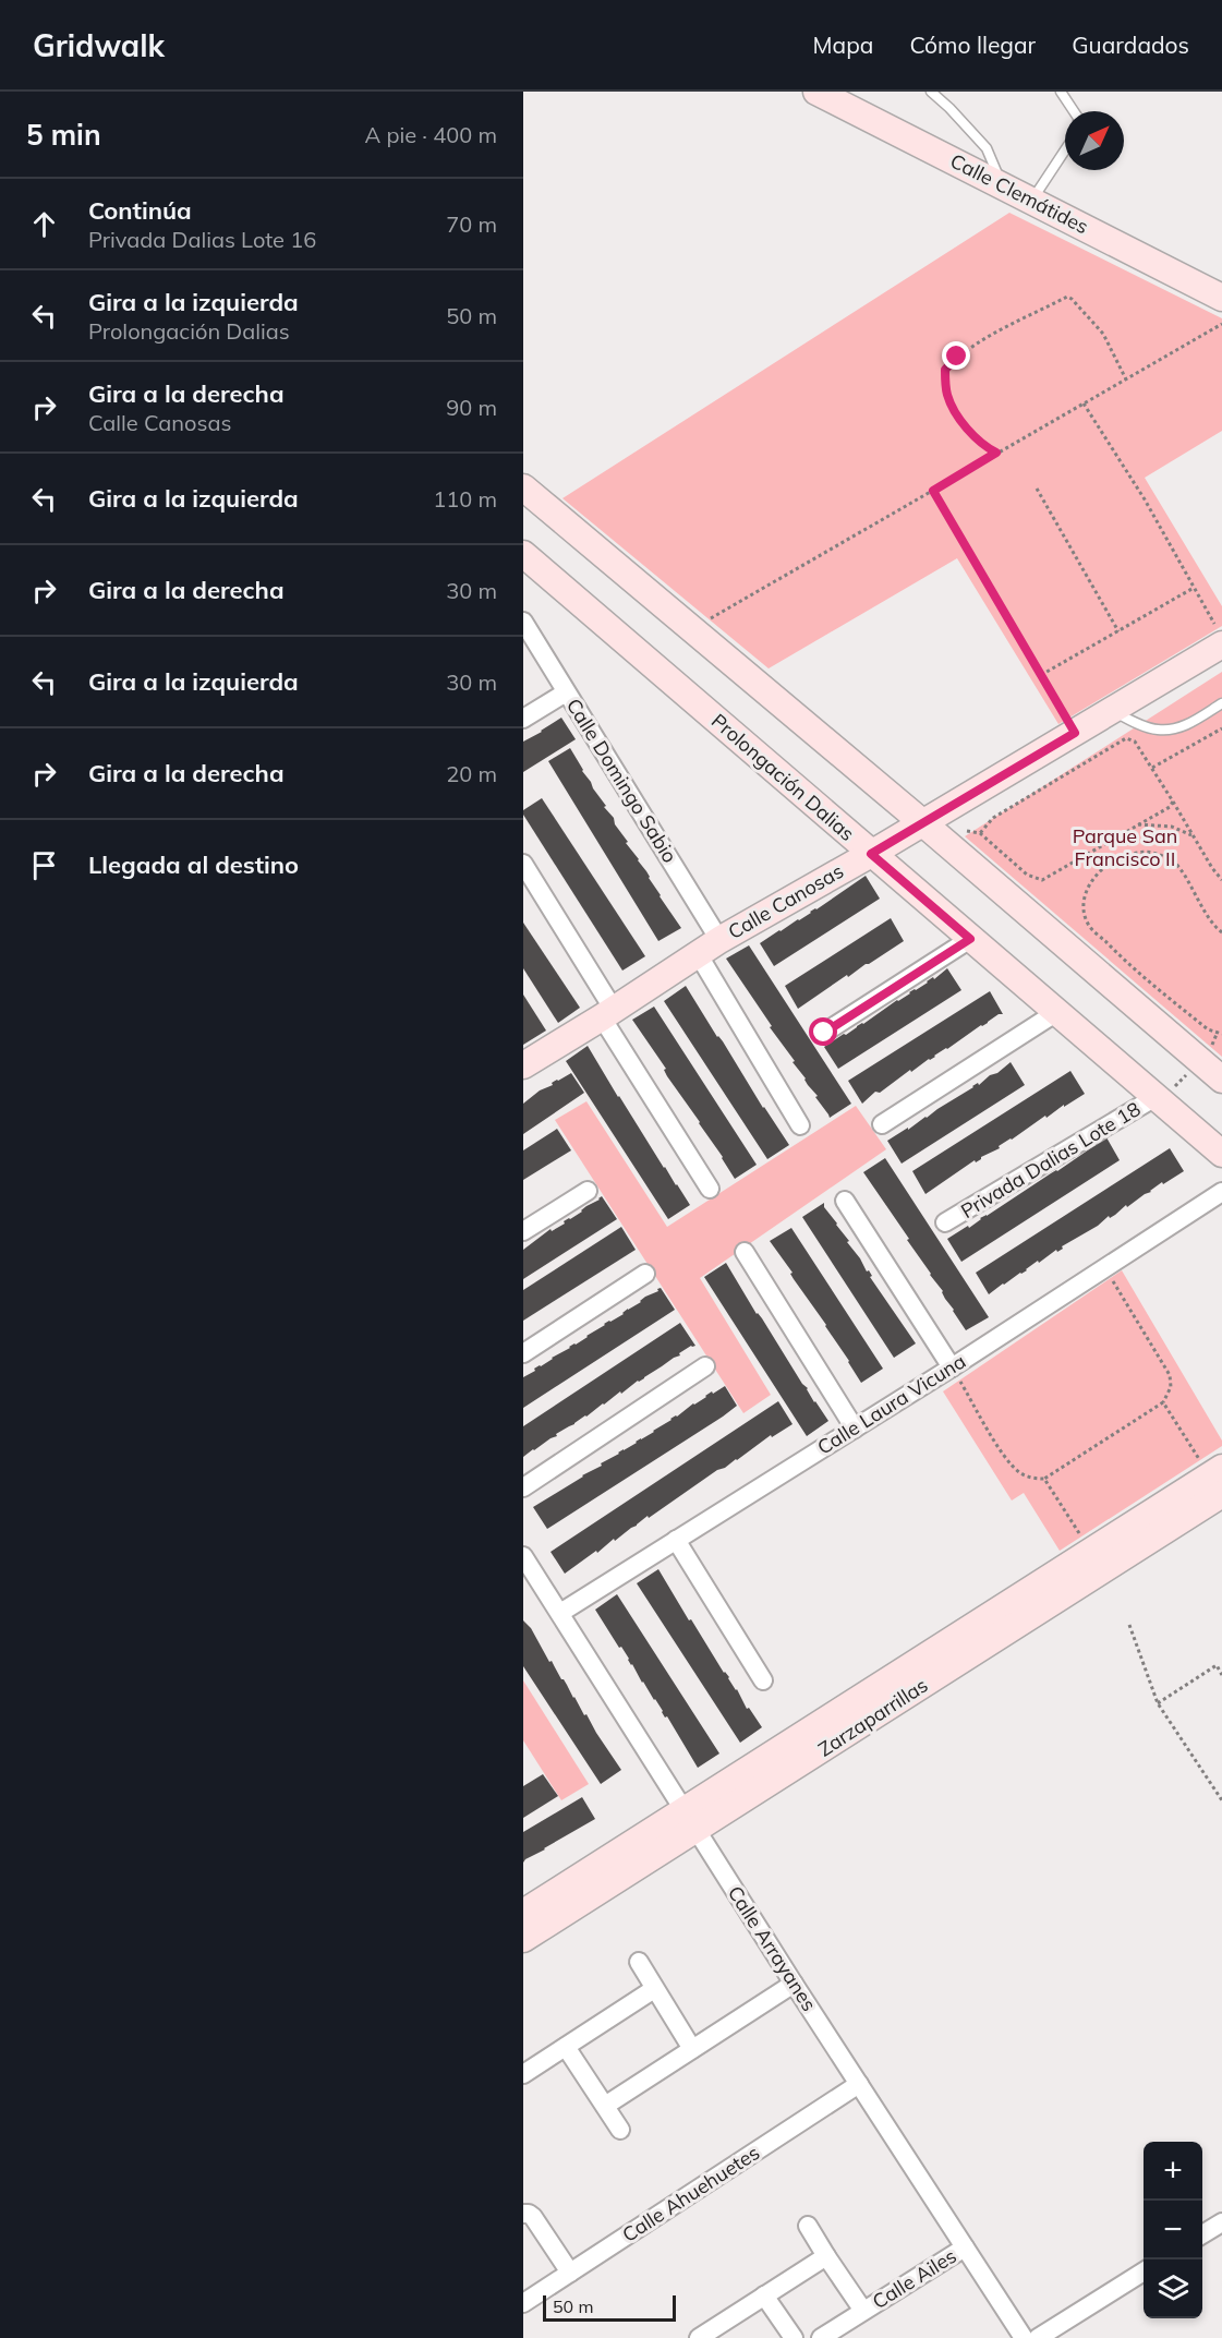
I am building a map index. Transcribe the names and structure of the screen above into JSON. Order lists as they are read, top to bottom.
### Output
{
  "streets": {
    "street": [
      "Calle Clemátides",
      "Prolongación Dalias",
      "Calle Domingo Sabio",
      "Calle Canosas",
      "Privada Dalias Lote 18",
      "Calle Laura Vicuna",
      "Zarzaparrillas",
      "Calle Arrayanes",
      "Calle Ahuehuetes",
      "Calle Ailes"
    ]
  },
  "crossings": [
    ["Prolongación Dalias", "Calle Canosas"],
    ["Prolongación Dalias", "Privada Dalias Lote 18"],
    ["Calle Domingo Sabio", "Calle Canosas"],
    ["Calle Laura Vicuna", "Calle Arrayanes"],
    ["Zarzaparrillas", "Calle Arrayanes"],
    ["Calle Arrayanes", "Calle Ahuehuetes"],
    ["Calle Arrayanes", "Calle Ailes"]
  ],
  "parks": ["Parque San Francisco II"],
  "scale_bar": "50 m",
  "north": "top right",
  "page": {
    "header": "Gridwalk",
    "nav": ["Mapa", "Cómo llegar", "Guardados"],
    "heading": ["5 min", "A pie · 400 m"],
    "list": [
      ["Continúa", "Privada Dalias Lote 16", "70 m"],
      ["Gira a la izquierda", "Prolongación Dalias", "50 m"],
      ["Gira a la derecha", "Calle Canosas", "90 m"],
      ["Gira a la izquierda", "110 m"],
      ["Gira a la derecha", "30 m"],
      ["Gira a la izquierda", "30 m"],
      ["Gira a la derecha", "20 m"],
      "Llegada al destino"
    ],
    "map_buttons": ["+", "−"],
    "scale": "50 m"
  }
}
